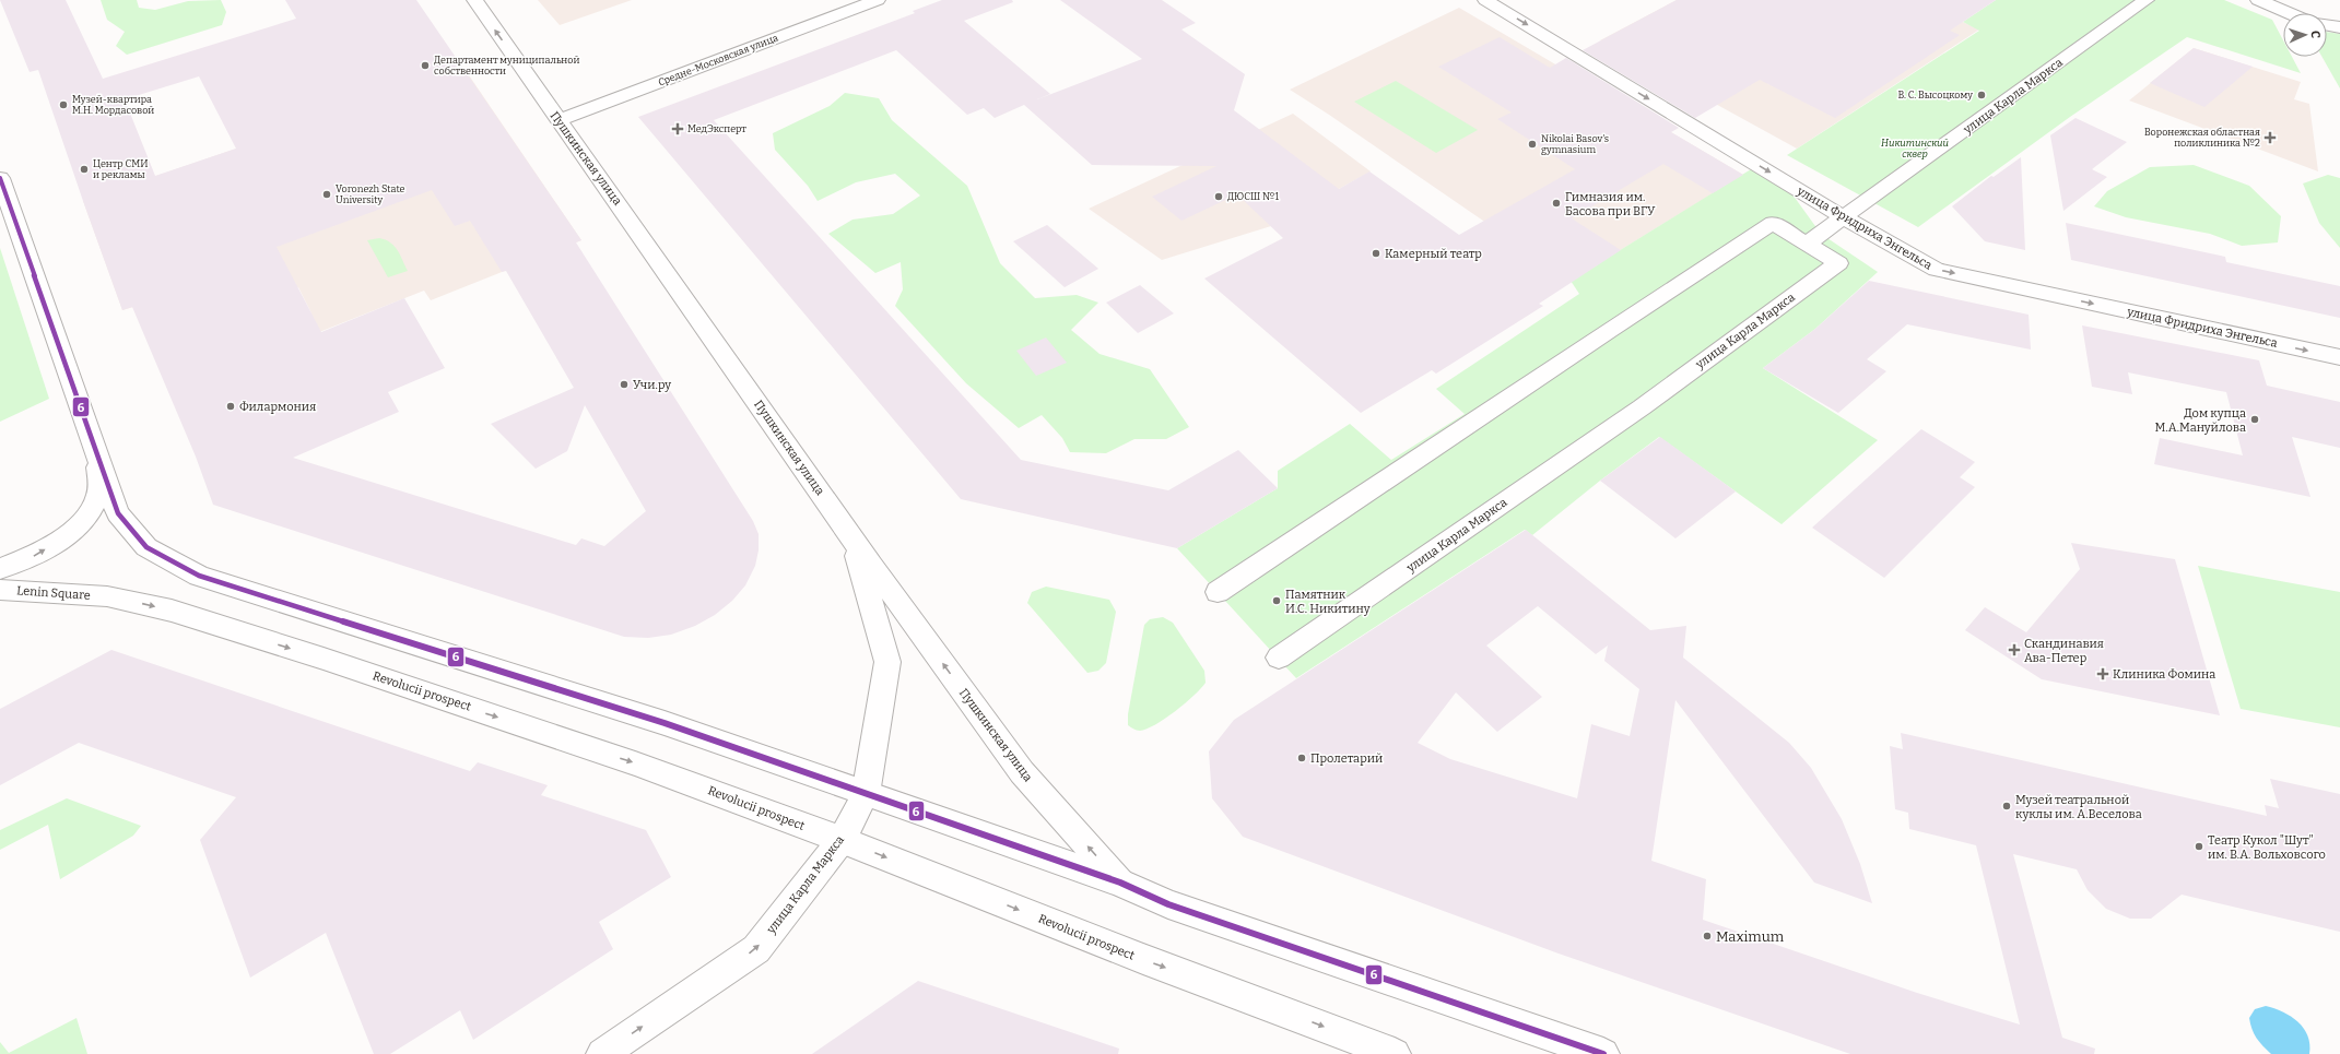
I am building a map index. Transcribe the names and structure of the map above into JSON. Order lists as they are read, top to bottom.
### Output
{
  "streets": {
    "street": [
      "Средне-Московская улица",
      "улица Карла Маркса",
      "Пушкинская улица",
      "улица Фридриха Энгельса",
      "Lenin Square",
      "Revolucii prospect"
    ]
  },
  "crossings": [
    ["Средне-Московская улица", "Пушкинская улица"],
    ["улица Карла Маркса", "Пушкинская улица"],
    ["улица Карла Маркса", "улица Фридриха Энгельса"],
    ["улица Карла Маркса", "Revolucii prospect"],
    ["Lenin Square", "Revolucii prospect"]
  ],
  "one_way": ["Пушкинская улица", "улица Фридриха Энгельса"],
  "parks": ["Никитинский сквер"],
  "places": {
    "other": [
      "Департамент муниципальной собственности",
      "В. С. Высоцкому",
      "Музей-квартира М.Н. Мордасовой",
      "Nikolai Basov's gymnasium",
      "Центр СМИ и рекламы",
      "Voronezh State University",
      "ДЮСШ №1",
      "Гимназия им. Басова при ВГУ",
      "Камерный театр",
      "Учи.ру",
      "Филармония",
      "Дом купца М.А.Мануйлова",
      "Памятник И.С. Никитину",
      "Пролетарий",
      "Музей театральной куклы им. А.Веселова",
      "Театр Кукол \"Шут\" им. В.А. Вольховсого",
      "Maximum"
    ],
    "health": [
      "МедЭксперт",
      "Воронежская областная поликлиника №2",
      "Скандинавия Ава-Петер",
      "Клиника Фомина"
    ]
  },
  "lines": ["transit line 6"],
  "north": "right"
}
